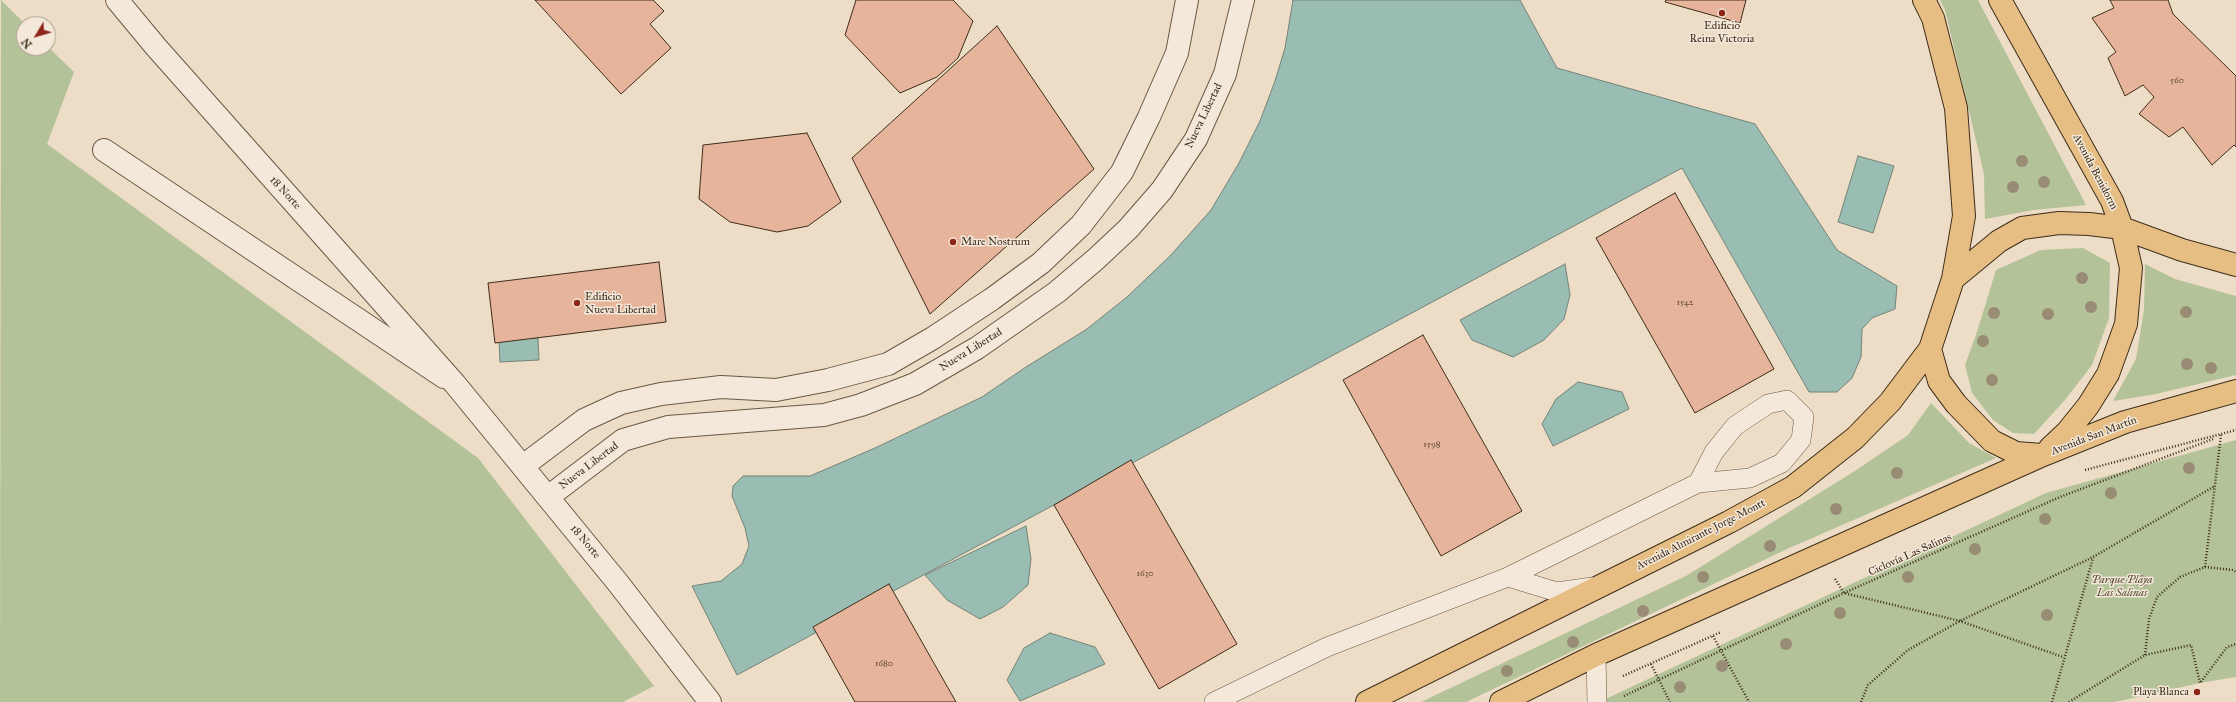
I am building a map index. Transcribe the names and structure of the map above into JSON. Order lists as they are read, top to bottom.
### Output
{
  "streets": {
    "main road": ["Avenida Benidorm", "Avenida San Martín", "Avenida Almirante Jorge Montt"],
    "street": ["Nueva Libertad", "18 Norte"],
    "path": ["Ciclovía Las Salinas"]
  },
  "crossings": [
    ["Nueva Libertad", "18 Norte"],
    ["Avenida Benidorm", "Avenida San Martín"],
    ["Avenida San Martín", "Avenida Almirante Jorge Montt"]
  ],
  "parks": ["Parque Playa Las Salinas"],
  "places": [
    "Edificio Reina Victoria",
    "Mare Nostrum",
    "Edificio Nueva Libertad",
    "Playa Blanca"
  ],
  "house_numbers": [
    "560",
    "1542",
    "1598",
    "1630",
    "1680"
  ],
  "north": "bottom left"
}
